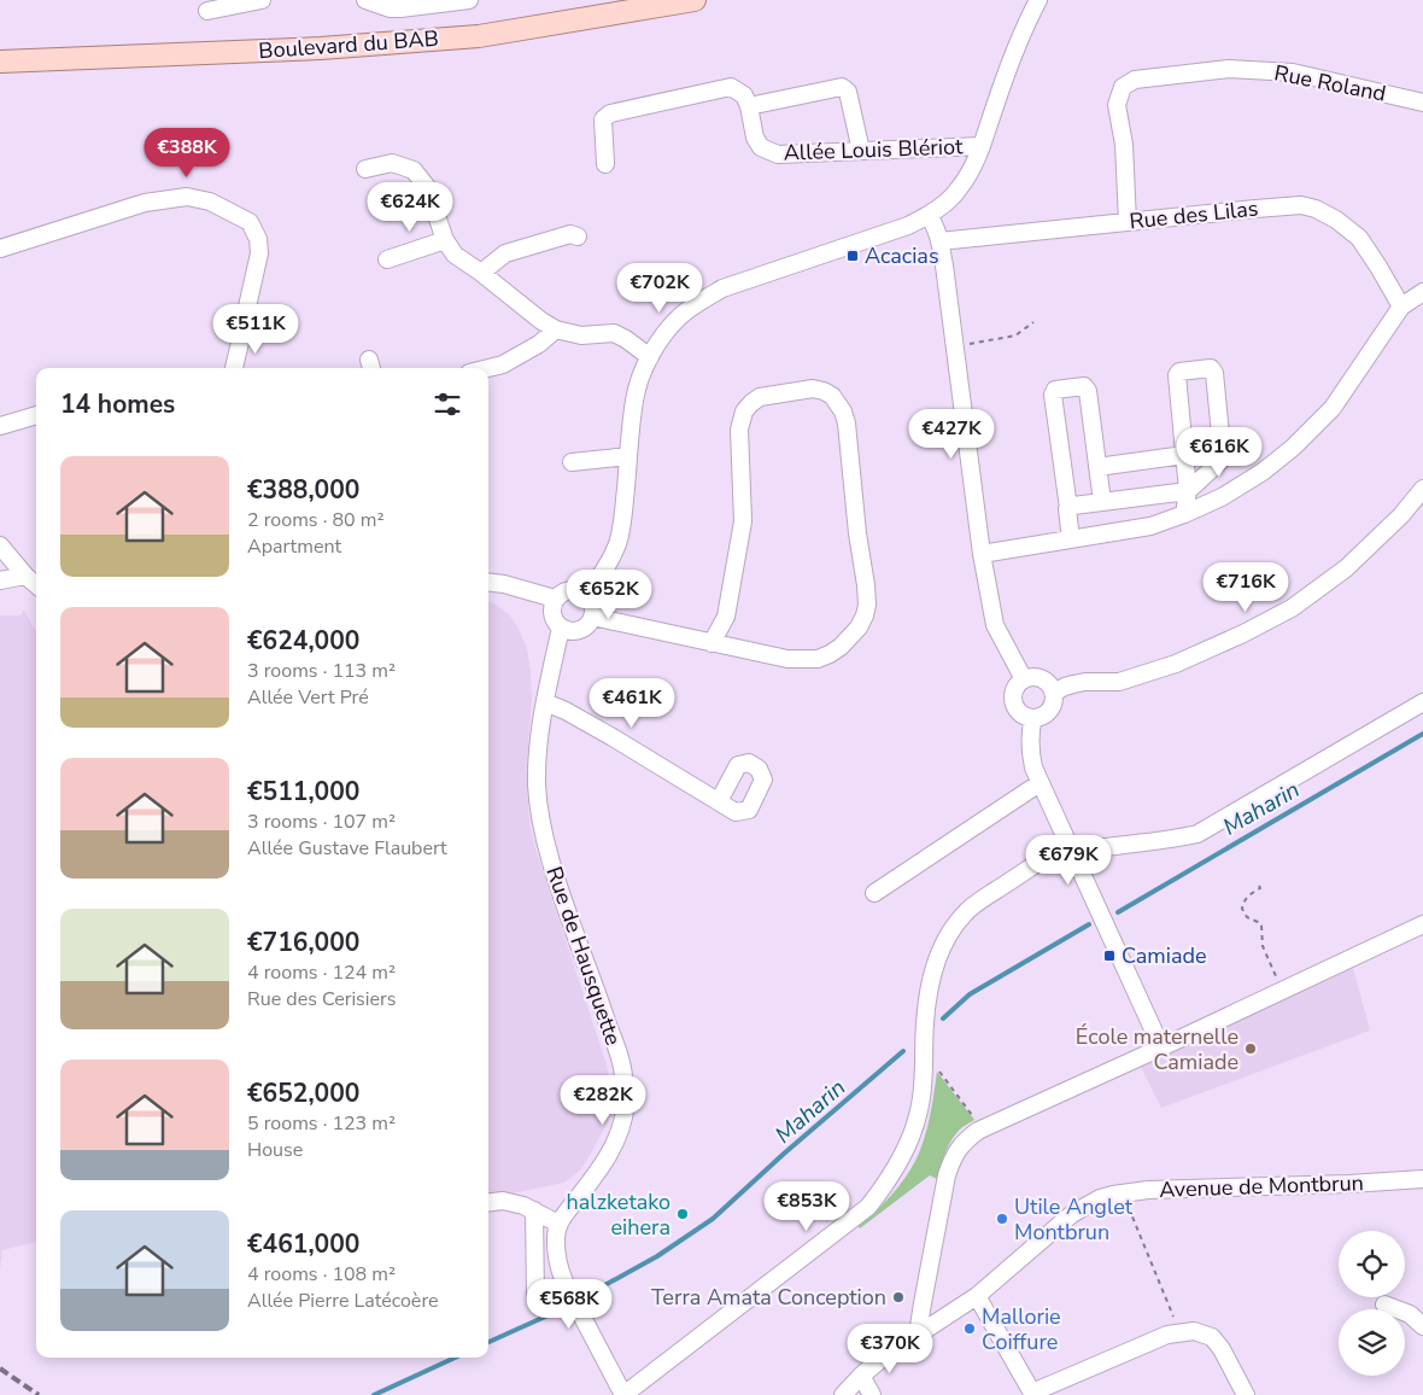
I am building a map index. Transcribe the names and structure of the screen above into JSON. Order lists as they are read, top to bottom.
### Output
{
  "streets": {
    "main road": ["Boulevard du BAB"],
    "street": [
      "Rue Roland",
      "Allée Louis Blériot",
      "Rue des Lilas",
      "Rue de Hausquette",
      "Avenue de Montbrun"
    ]
  },
  "crossings": [
    ["Rue Roland", "Rue des Lilas"]
  ],
  "water": ["Maharin"],
  "places": {
    "transit": ["Acacias", "Camiade"],
    "other": [
      "École maternelle Camiade",
      "halzketako eihera",
      "Utile Anglet Montbrun",
      "Terra Amata Conception",
      "Mallorie Coiffure"
    ]
  },
  "page": {
    "price": [
      "€388K",
      "€624K",
      "€702K",
      "€511K",
      "€427K",
      "€616K",
      "€716K",
      "€652K",
      "€461K",
      "€679K",
      "€282K",
      "€853K",
      "€568K",
      "€370K"
    ],
    "heading": "14 homes",
    "list": [
      {
        "name": "€388,000",
        "note": "2 rooms · 80 m² · Apartment"
      },
      {
        "name": "€624,000",
        "note": "3 rooms · 113 m² · Allée Vert Pré"
      },
      {
        "name": "€511,000",
        "note": "3 rooms · 107 m² · Allée Gustave Flaubert"
      },
      {
        "name": "€716,000",
        "note": "4 rooms · 124 m² · Rue des Cerisiers"
      },
      {
        "name": "€652,000",
        "note": "5 rooms · 123 m² · House"
      },
      {
        "name": "€461,000",
        "note": "4 rooms · 108 m² · Allée Pierre Latécoère"
      }
    ]
  }
}
